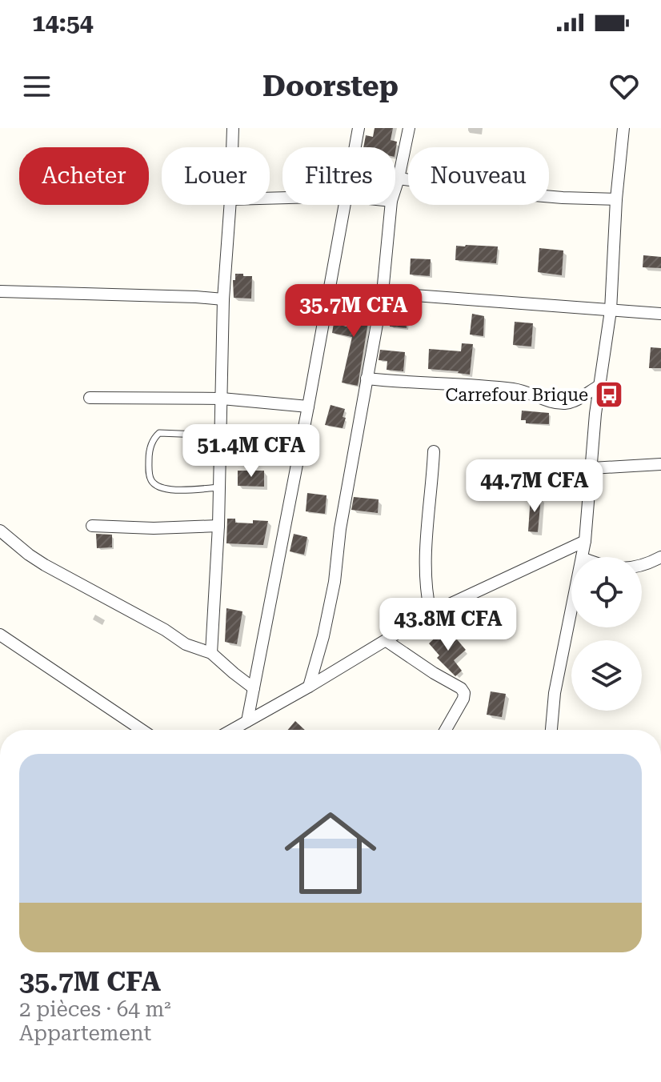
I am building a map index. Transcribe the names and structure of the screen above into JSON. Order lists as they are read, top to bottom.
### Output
{
  "places": {
    "bus stop": ["Carrefour Brique"]
  },
  "page": {
    "status": "14:54",
    "header": "Doorstep",
    "chip": [
      "Acheter",
      "Louer",
      "Filtres",
      "Nouveau"
    ],
    "price": [
      "35.7M CFA",
      "51.4M CFA",
      "44.7M CFA",
      "43.8M CFA"
    ],
    "list": [
      {
        "name": "35.7M CFA",
        "note": "2 pièces · 64 m² · Appartement"
      }
    ]
  }
}
